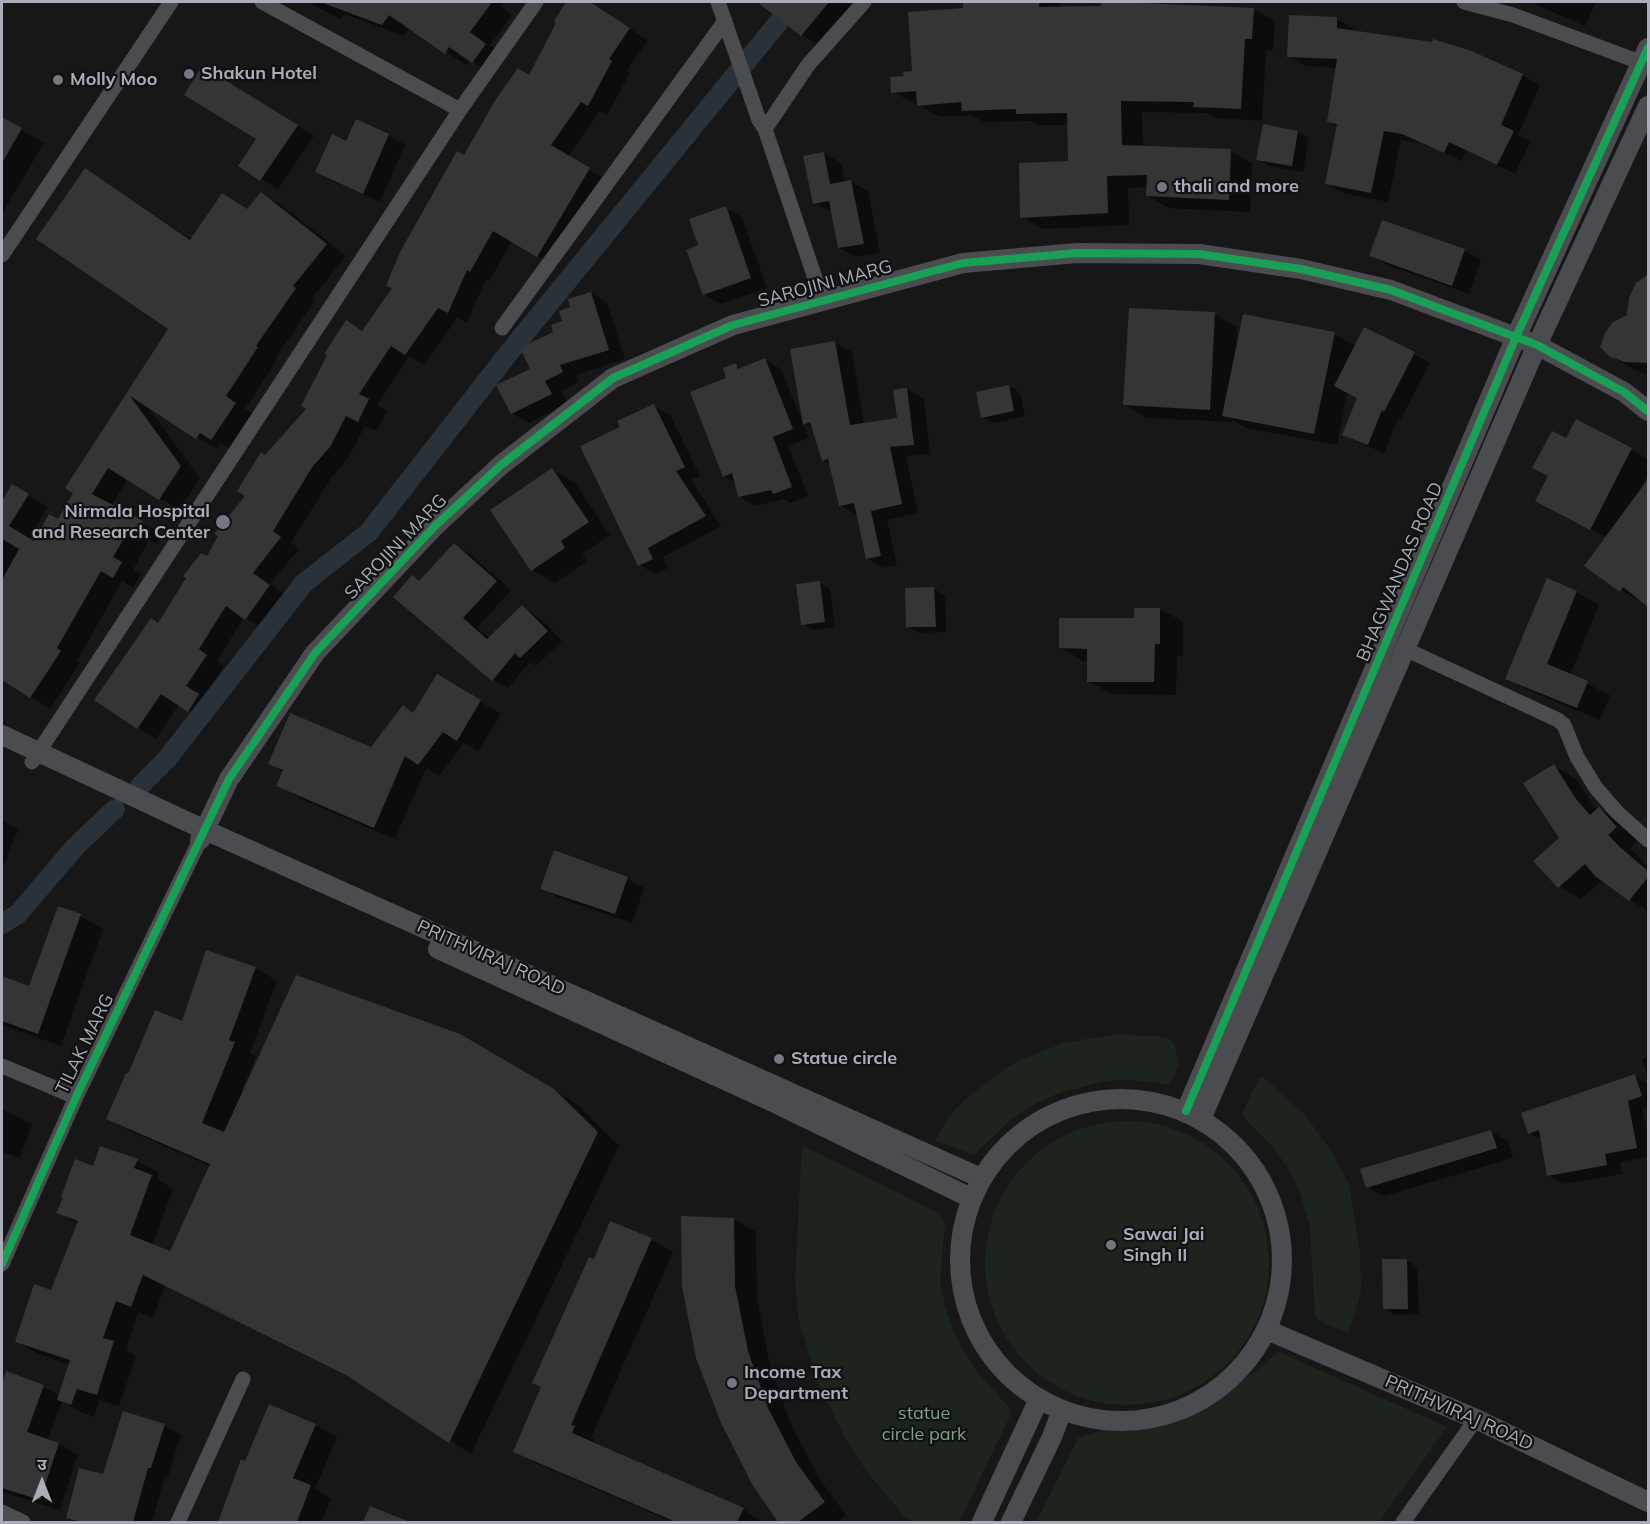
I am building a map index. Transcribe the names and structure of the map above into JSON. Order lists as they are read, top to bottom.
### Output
{
  "streets": {
    "street": [
      "SAROJINI MARG",
      "BHAGWANDAS ROAD",
      "PRITHVIRAJ ROAD",
      "TILAK MARG"
    ]
  },
  "crossings": [
    ["SAROJINI MARG", "BHAGWANDAS ROAD"],
    ["SAROJINI MARG", "PRITHVIRAJ ROAD"],
    ["SAROJINI MARG", "TILAK MARG"],
    ["PRITHVIRAJ ROAD", "TILAK MARG"]
  ],
  "parks": ["statue circle park"],
  "places": [
    "Shakun Hotel",
    "Molly Moo",
    "thali and more",
    "Nirmala Hospital and Research Center",
    "Statue circle",
    "Sawai Jai Singh II",
    "Income Tax Department"
  ],
  "north": "top"
}
